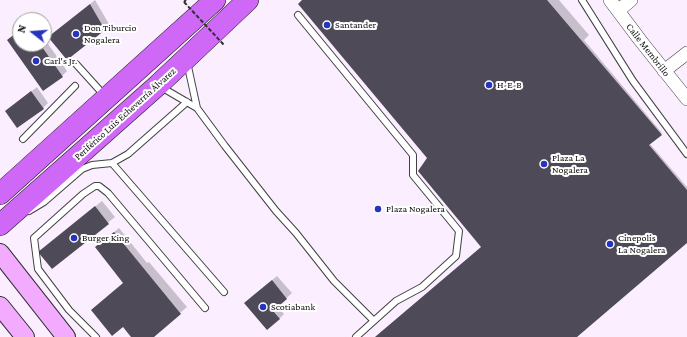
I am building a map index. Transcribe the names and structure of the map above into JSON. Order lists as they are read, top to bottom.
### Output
{
  "streets": {
    "main road": ["Periférico Luis Echeverría Álvarez"],
    "street": ["Calle Membrillo"]
  },
  "places": [
    "Santander",
    "Don Tiburcio Nogalera",
    "Carl's Jr.",
    "H-E-B",
    "Plaza La Nogalera",
    "Plaza Nogalera",
    "Burger King",
    "Cinepolis La Nogalera",
    "Scotiabank"
  ],
  "north": "left"
}
